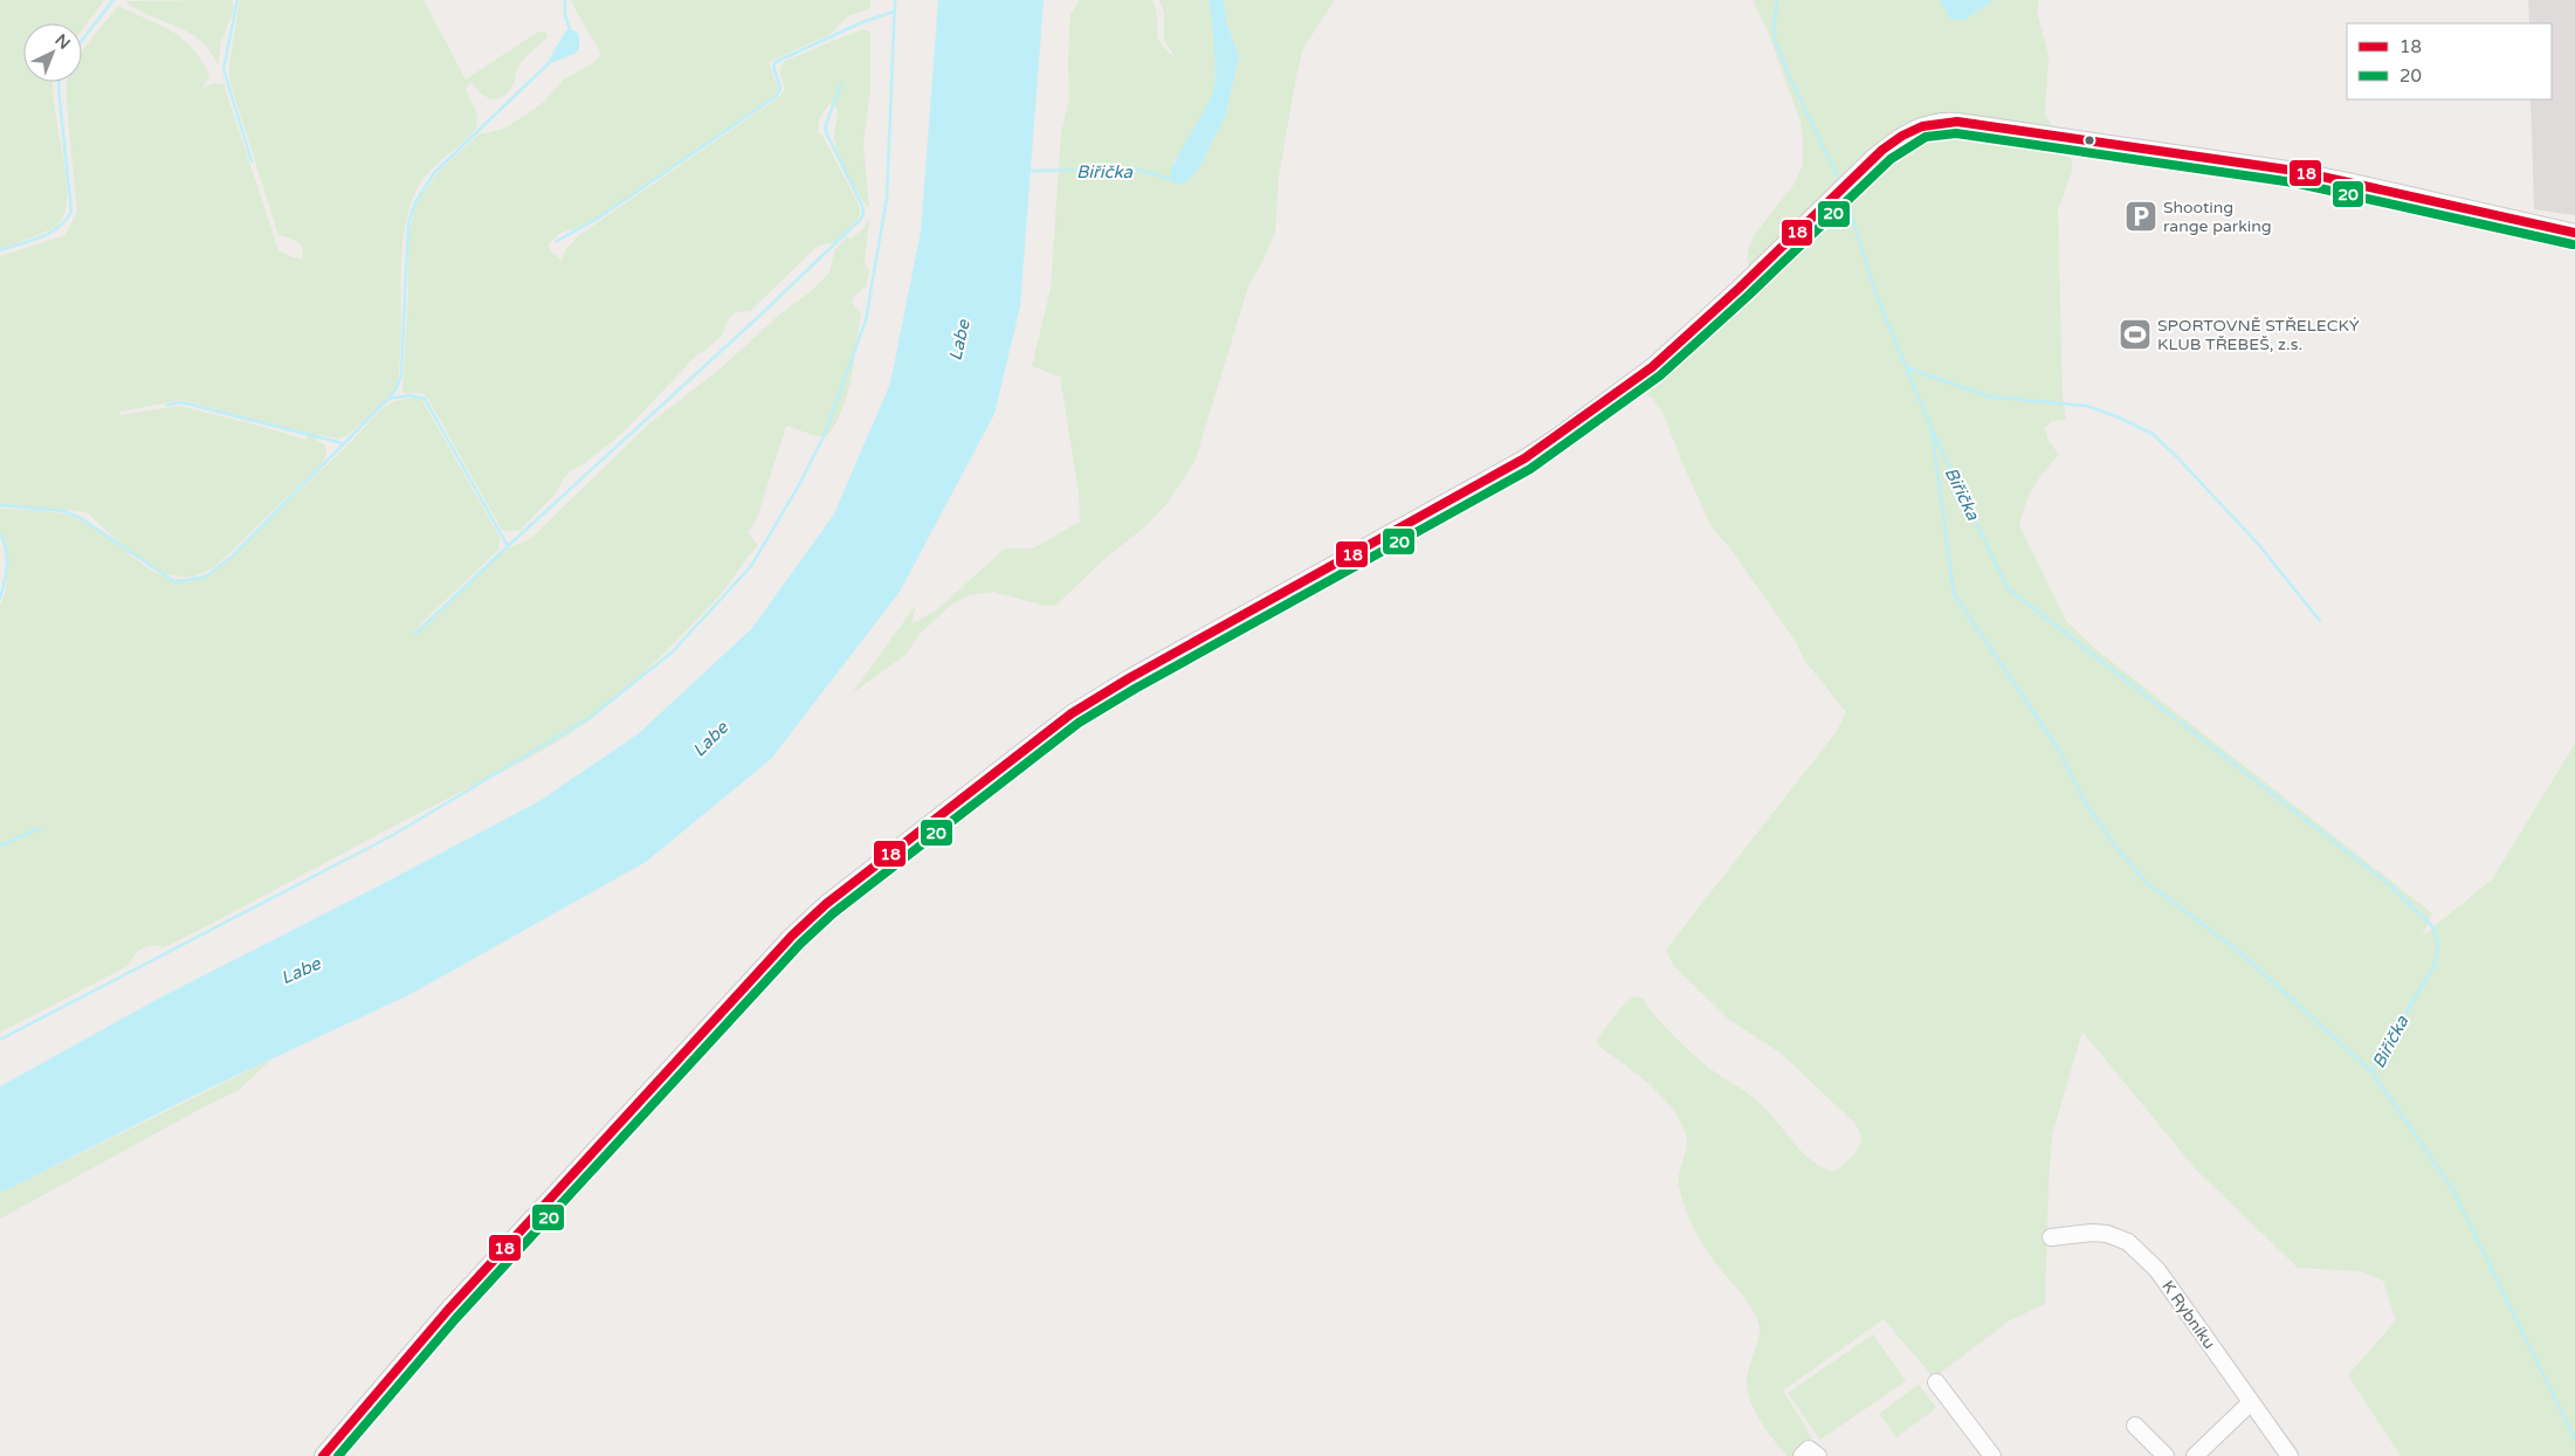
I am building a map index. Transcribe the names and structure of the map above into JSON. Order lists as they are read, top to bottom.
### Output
{
  "streets": {
    "street": ["K Rybníku"]
  },
  "water": ["Biřička", "Labe"],
  "places": {
    "parking": ["Shooting range parking"],
    "sports": ["SPORTOVNĚ STŘELECKÝ KLUB TŘEBEŠ, z.s."]
  },
  "lines": ["transit line 18", "transit line 20"],
  "legend": ["18", "20"],
  "north": "top right"
}
